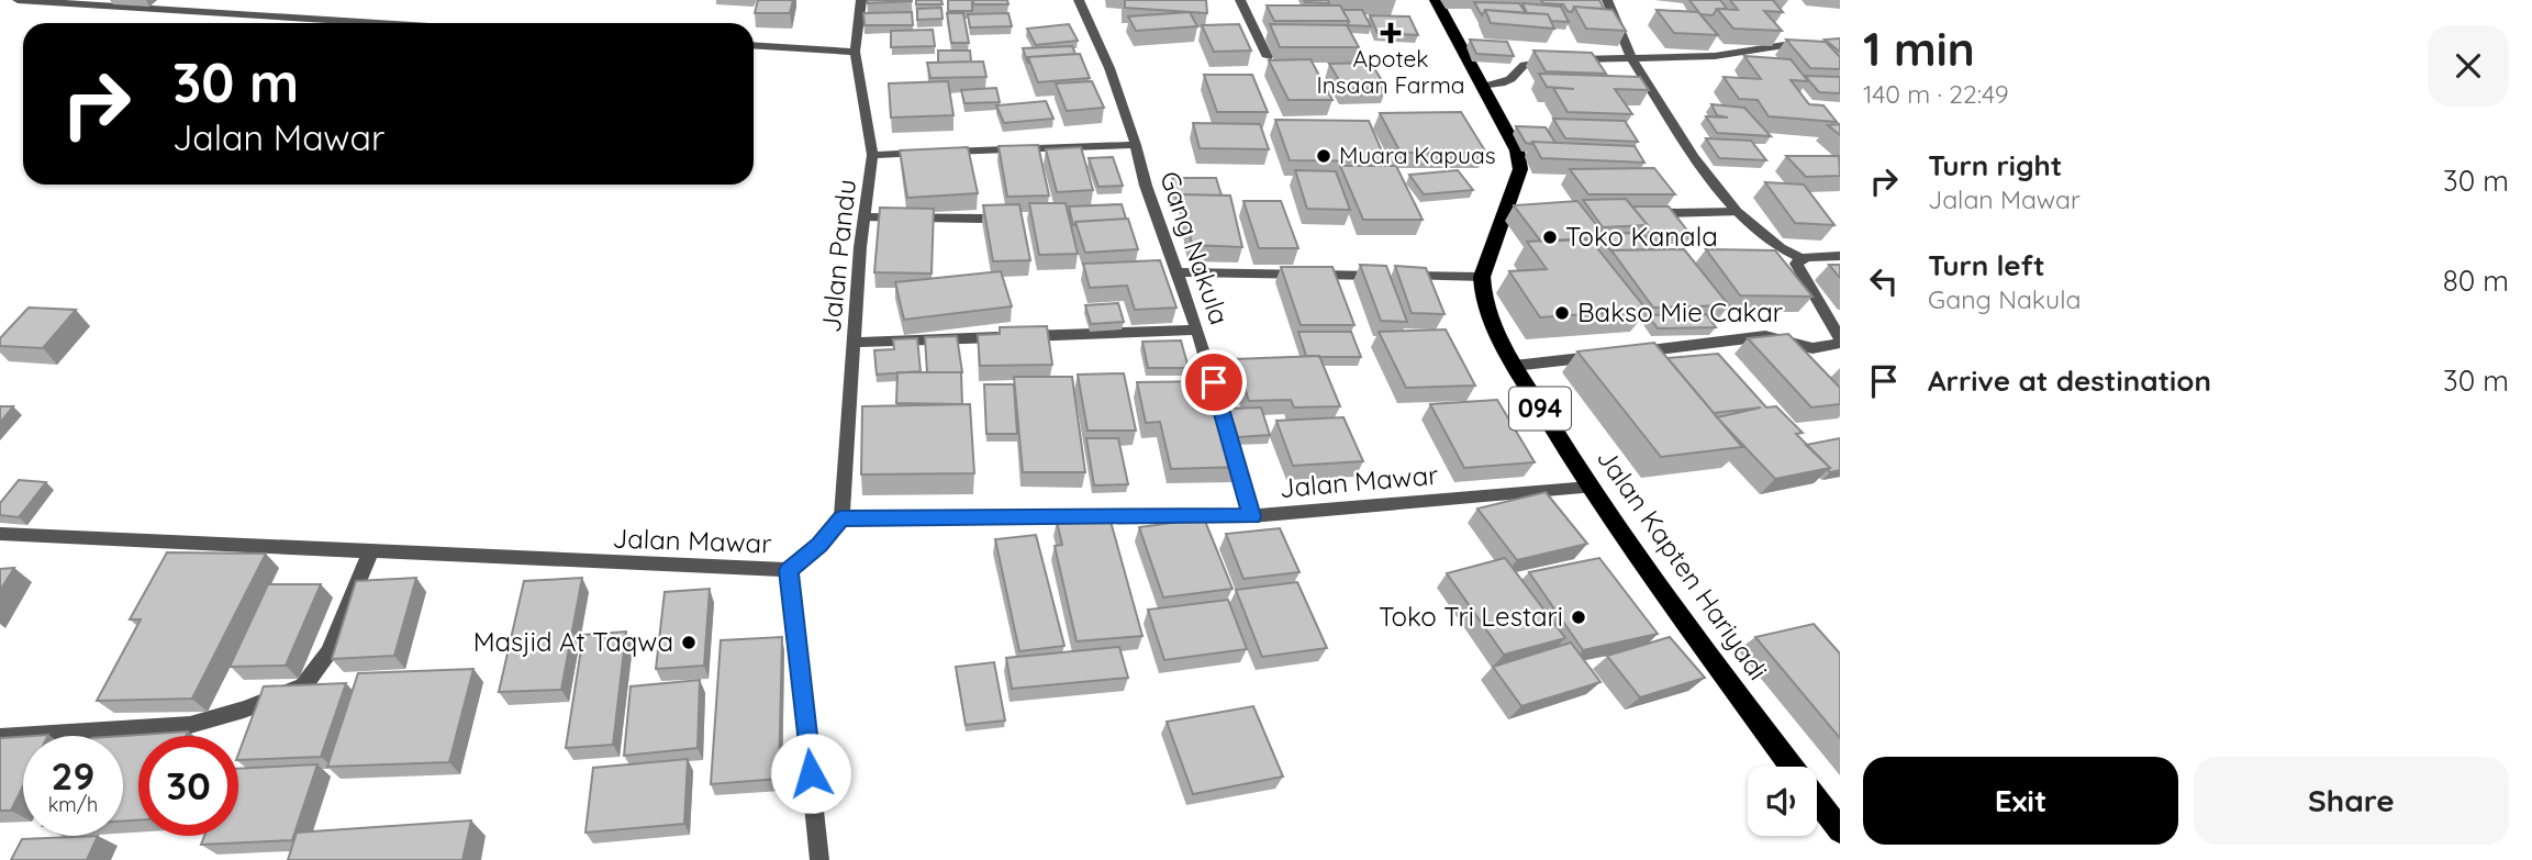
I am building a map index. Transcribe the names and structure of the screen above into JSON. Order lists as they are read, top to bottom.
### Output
{
  "streets": {
    "main road": ["094", "Jalan Kapten Hariyadi"],
    "street": ["Gang Nakula", "Jalan Pandu", "Jalan Mawar"]
  },
  "crossings": [
    ["Jalan Pandu", "Jalan Mawar"],
    ["Jalan Mawar", "Jalan Kapten Hariyadi"]
  ],
  "places": {
    "health": ["Apotek Insaan Farma"],
    "other": [
      "Muara Kapuas",
      "Toko Kanala",
      "Bakso Mie Cakar",
      "Toko Tri Lestari",
      "Masjid At Taqwa"
    ]
  },
  "page": {
    "heading": ["1 min", "140 m · 22:49"],
    "turn": ["30 m", "Jalan Mawar"],
    "list": [
      {
        "name": "Turn right",
        "note": "Jalan Mawar",
        "value": "30 m"
      },
      {
        "name": "Turn left",
        "note": "Gang Nakula",
        "value": "80 m"
      },
      {
        "name": "Arrive at destination",
        "value": "30 m"
      }
    ],
    "speed": "29 km/h",
    "limit": "30",
    "buttons": ["Exit", "Share"]
  }
}
